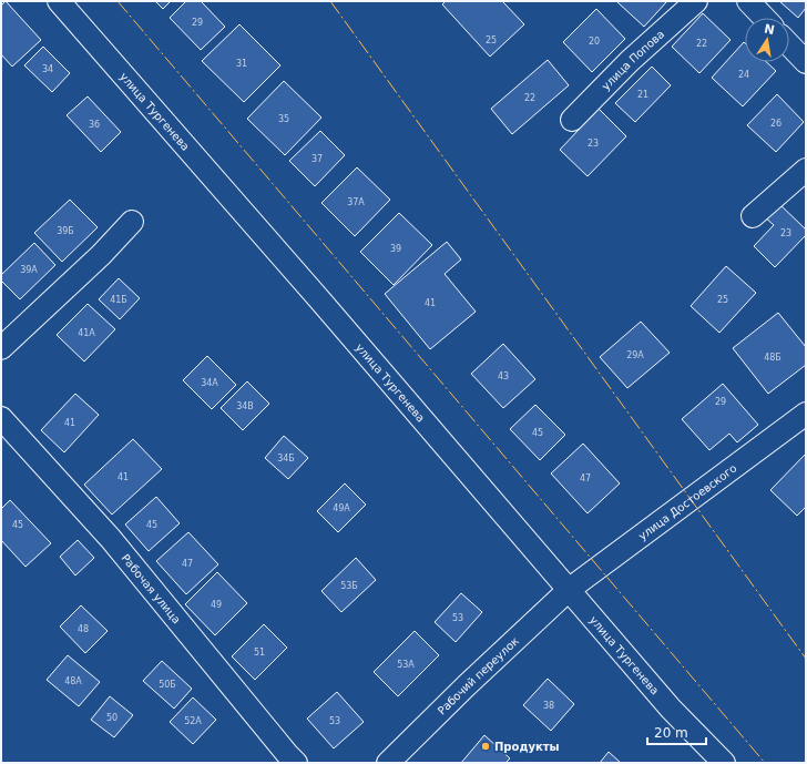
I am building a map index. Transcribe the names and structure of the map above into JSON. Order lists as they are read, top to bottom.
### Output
{
  "streets": {
    "street": [
      "улица Попова",
      "улица Тургенева",
      "улица Достоевского",
      "Рабочая улица",
      "Рабочий переулок"
    ]
  },
  "crossings": [
    ["улица Тургенева", "улица Достоевского"],
    ["улица Тургенева", "Рабочий переулок"],
    ["улица Достоевского", "Рабочий переулок"]
  ],
  "places": ["Продукты"],
  "house_numbers": [
    "29",
    "25",
    "20",
    "22",
    "31",
    "34",
    "24",
    "21",
    "22",
    "35",
    "26",
    "36",
    "23",
    "37",
    "37А",
    "39Б",
    "23",
    "39",
    "39А",
    "41Б",
    "25",
    "41",
    "41А",
    "29А",
    "48Б",
    "43",
    "34А",
    "29",
    "34В",
    "41",
    "45",
    "34Б",
    "41",
    "47",
    "49А",
    "45",
    "45",
    "47",
    "53Б",
    "49",
    "53",
    "48",
    "51",
    "53А",
    "48А",
    "50Б",
    "38",
    "50",
    "52А",
    "53"
  ],
  "scale_bar": "20 m",
  "north": "top"
}
